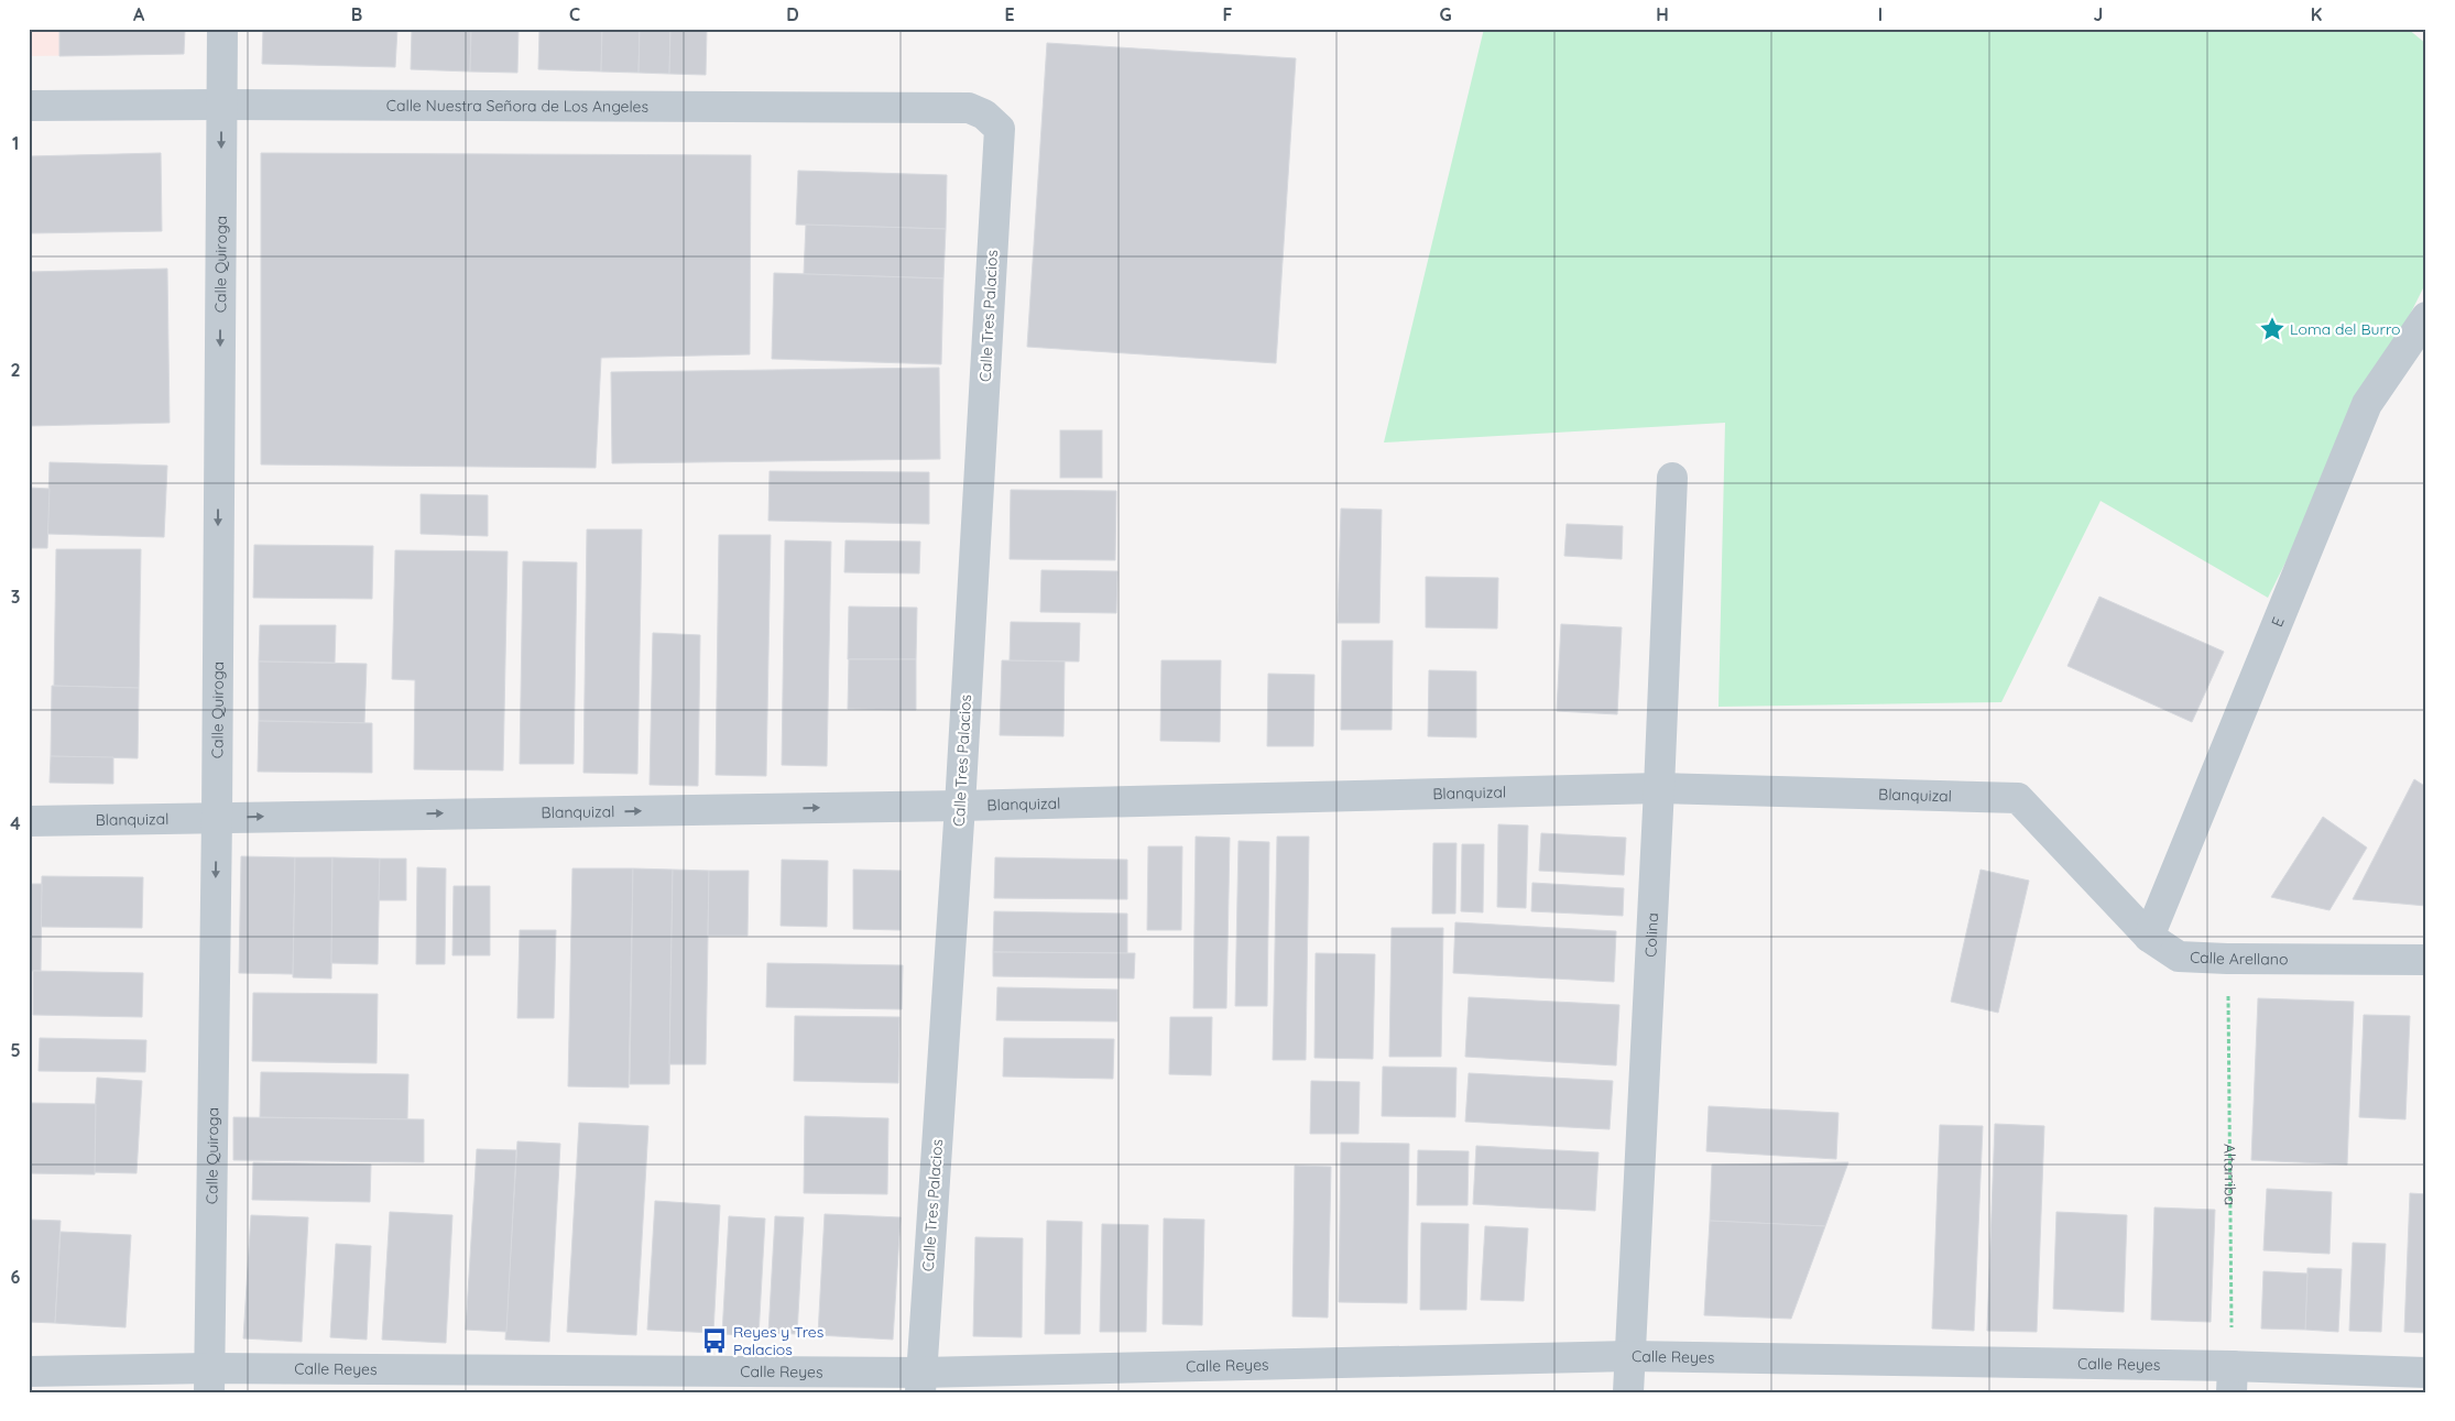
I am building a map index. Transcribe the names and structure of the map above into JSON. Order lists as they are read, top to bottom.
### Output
{
  "streets": {
    "street": [
      "Calle Nuestra Señora de Los Angeles",
      "Calle Quiroga",
      "Calle Tres Palacios",
      "E",
      "Blanquizal",
      "Colina",
      "Calle Arellano",
      "Calle Reyes"
    ],
    "path": ["Altarriba"]
  },
  "crossings": [
    ["Calle Nuestra Señora de Los Angeles", "Calle Quiroga"],
    ["Calle Nuestra Señora de Los Angeles", "Calle Tres Palacios"],
    ["Calle Quiroga", "Blanquizal"],
    ["Calle Quiroga", "Calle Reyes"],
    ["Calle Tres Palacios", "Blanquizal"],
    ["Calle Tres Palacios", "Calle Reyes"],
    ["E", "Calle Arellano"],
    ["Blanquizal", "Colina"],
    ["Blanquizal", "Calle Arellano"],
    ["Colina", "Calle Reyes"],
    ["Calle Arellano", "Altarriba"],
    ["Altarriba", "Calle Reyes"]
  ],
  "one_way": ["Calle Quiroga", "Blanquizal"],
  "places": {
    "place": ["Loma del Burro"],
    "bus stop": ["Reyes y Tres Palacios"]
  },
  "grid": {
    "columns": [
      "A",
      "B",
      "C",
      "D",
      "E",
      "F",
      "G",
      "H",
      "I",
      "J",
      "K"
    ],
    "rows": [
      "1",
      "2",
      "3",
      "4",
      "5",
      "6"
    ]
  }
}
